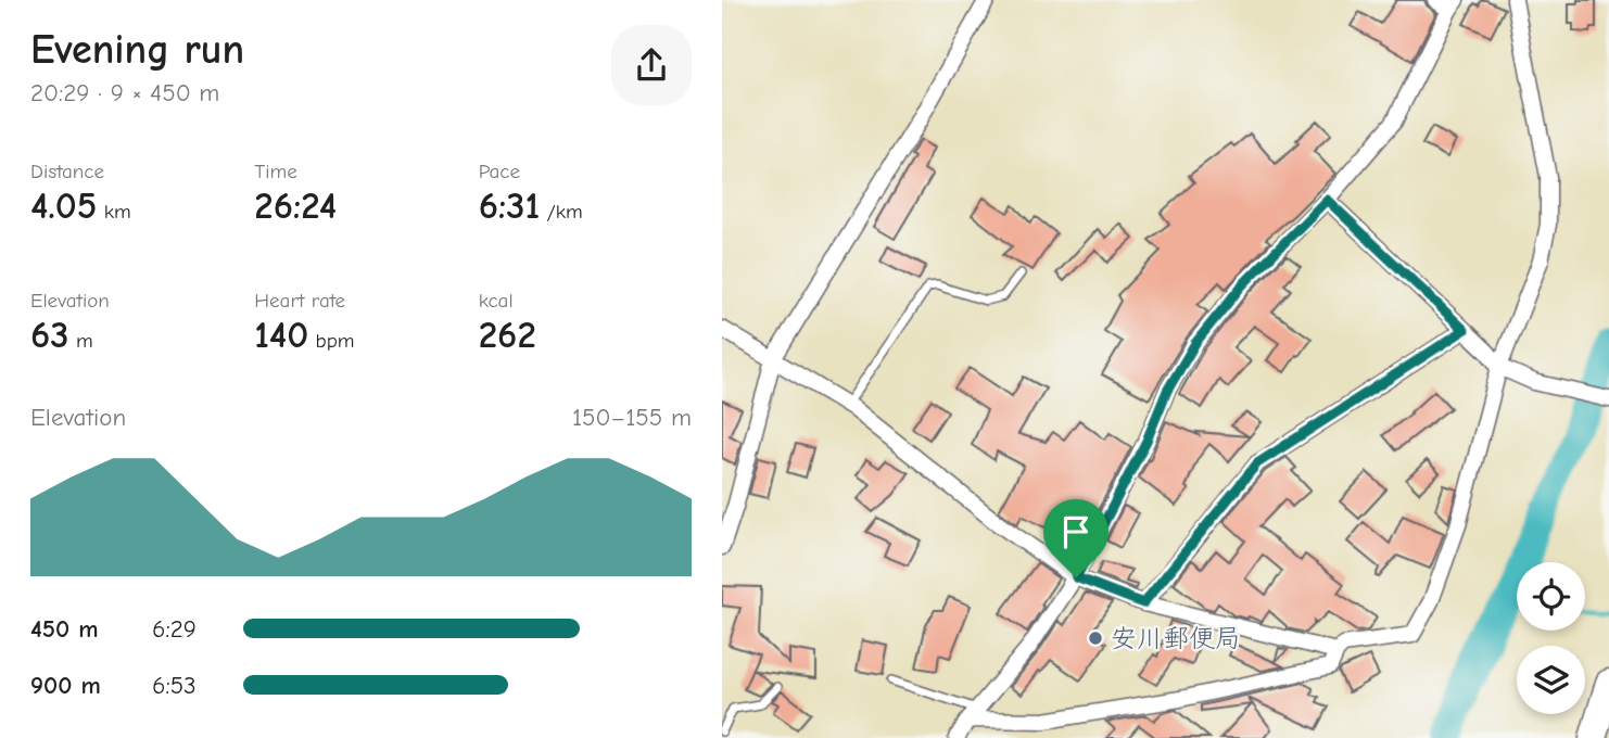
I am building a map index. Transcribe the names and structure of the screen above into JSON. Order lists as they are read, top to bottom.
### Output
{
  "places": ["安川郵便局"],
  "page": {
    "heading": ["Evening run", "20:29 · 9 × 450 m"],
    "stats": [
      ["Distance", "4.05 km"],
      ["Time", "26:24"],
      ["Pace", "6:31 /km"],
      ["Elevation", "63 m"],
      ["Heart rate", "140 bpm"],
      ["kcal", "262"]
    ],
    "chart": ["Elevation", "150–155 m"],
    "list": [
      {
        "name": "450 m",
        "note": "6:29"
      },
      {
        "name": "900 m",
        "note": "6:53"
      }
    ]
  }
}
